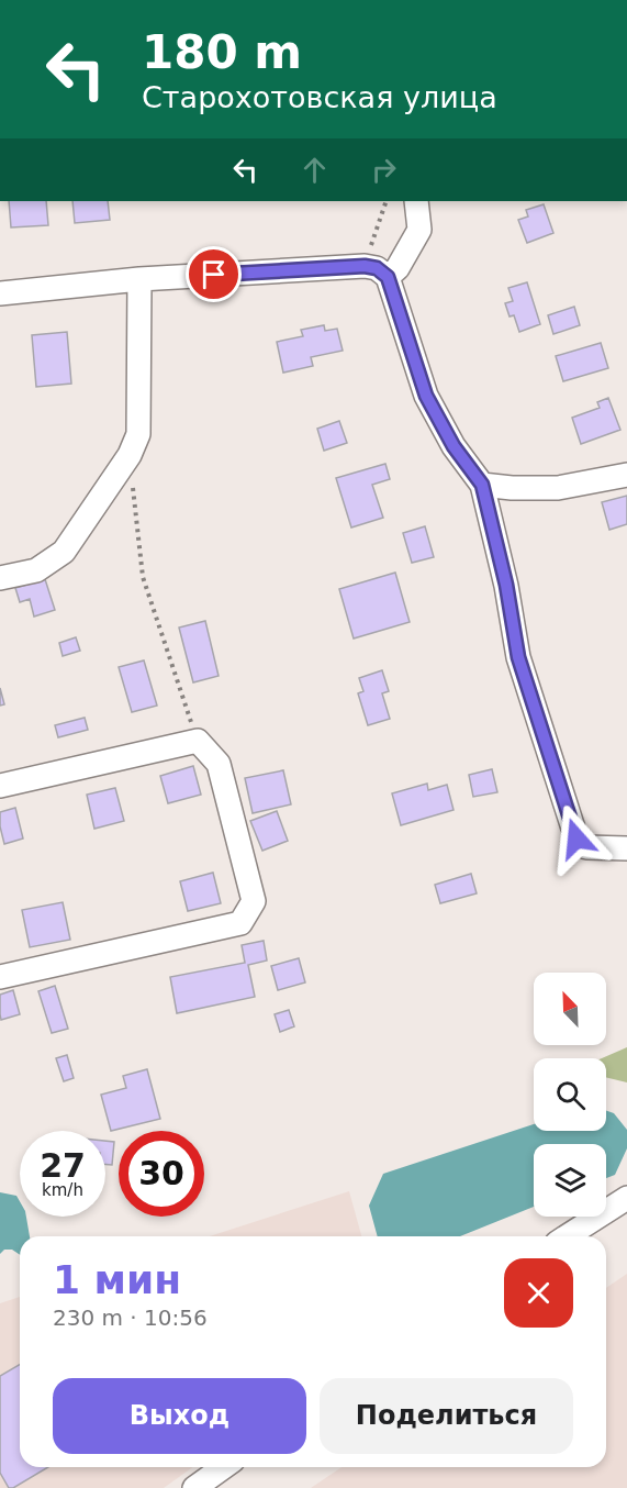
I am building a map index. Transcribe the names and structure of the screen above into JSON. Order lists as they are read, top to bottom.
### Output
{
  "north": "top left",
  "page": {
    "turn": ["180 m", "Старохотовская улица"],
    "speed": "27 km/h",
    "limit": "30",
    "heading": ["1 мин", "230 m · 10:56"],
    "buttons": ["Выход", "Поделиться"]
  }
}
